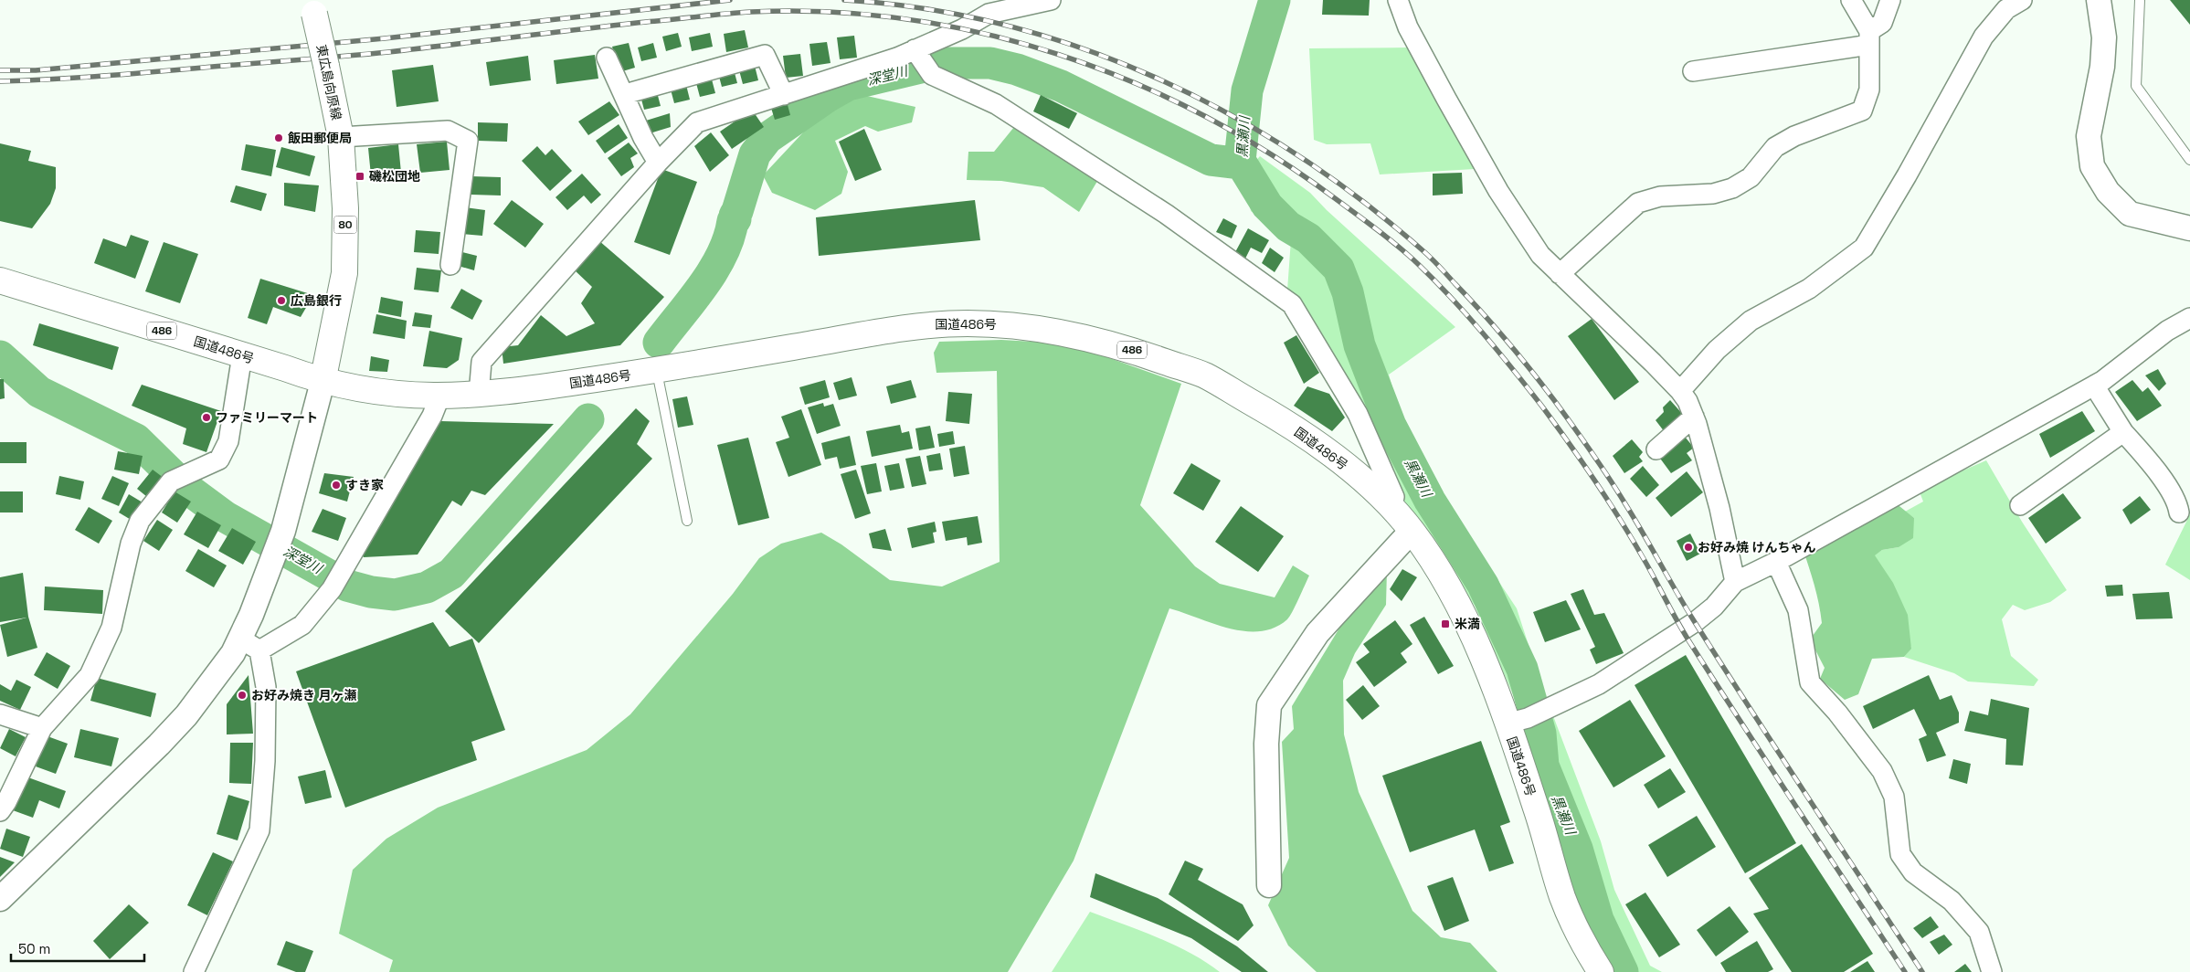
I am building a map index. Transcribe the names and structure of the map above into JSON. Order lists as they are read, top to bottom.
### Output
{
  "streets": {
    "main road": [
      "東広島向原線",
      "80",
      "国道486号",
      "486"
    ]
  },
  "crossings": [
    ["東広島向原線", "国道486号"]
  ],
  "water": ["深堂川", "黒瀬川"],
  "places": {
    "other": [
      "飯田郵便局",
      "広島銀行",
      "ファミリーマート",
      "すき家",
      "お好み焼 けんちゃん",
      "お好み焼き 月ヶ瀬"
    ],
    "transit": ["磯松団地", "米満"]
  },
  "scale_bar": "50 m"
}
